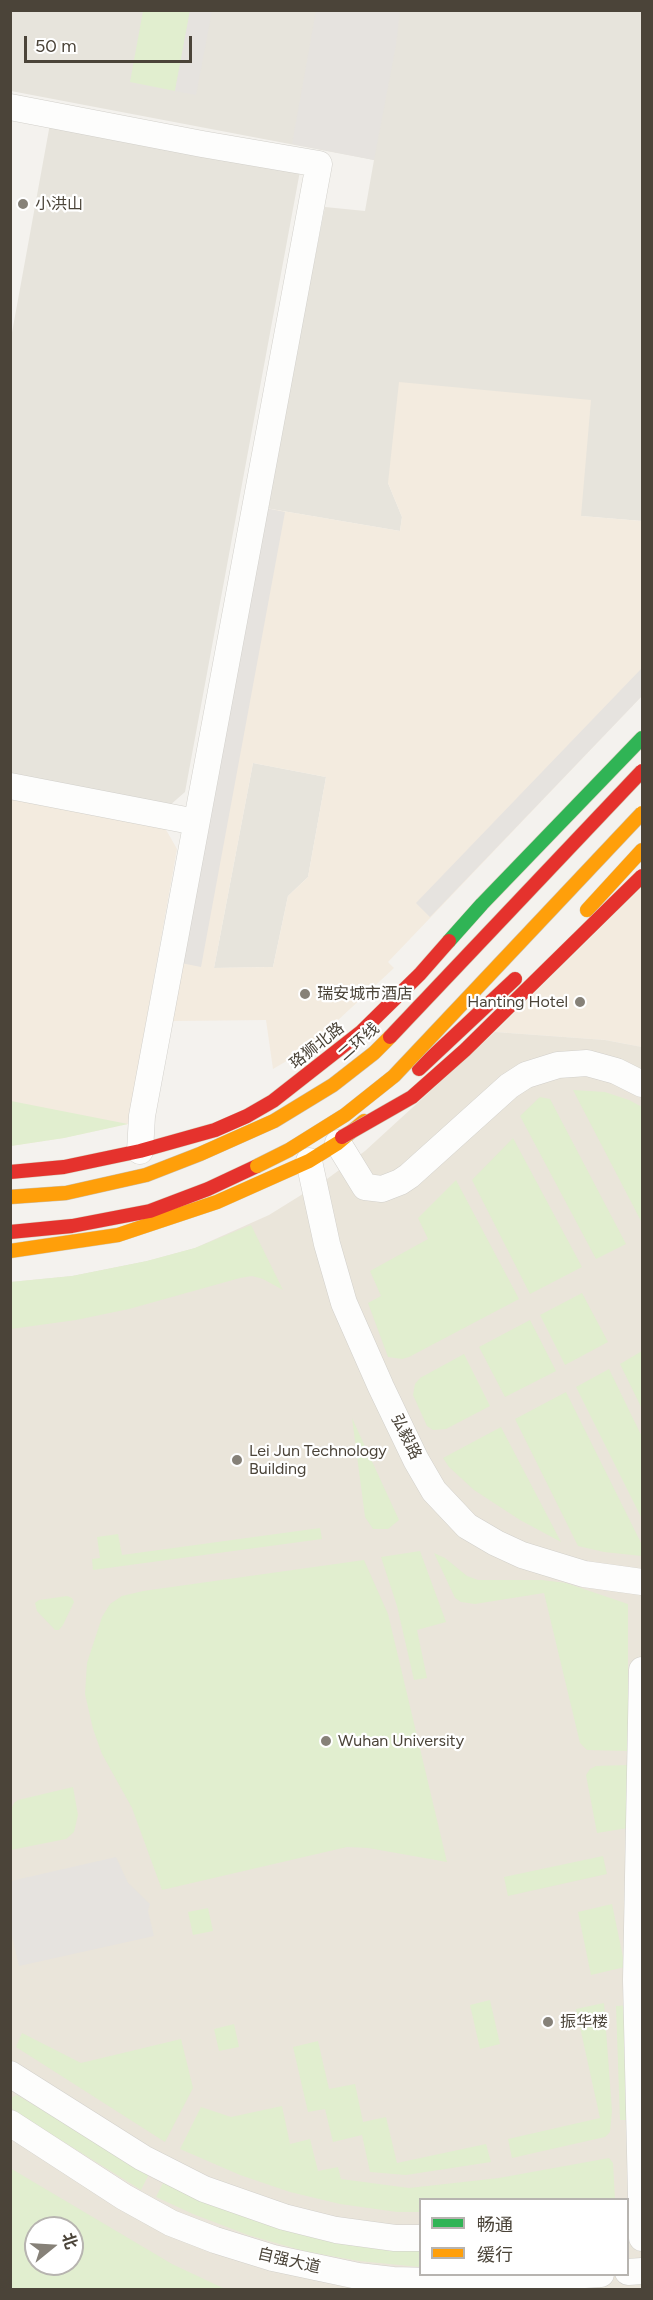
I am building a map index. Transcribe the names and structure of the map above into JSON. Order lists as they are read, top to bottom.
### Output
{
  "streets": {
    "main road": ["二环线", "珞狮北路"],
    "street": ["弘毅路", "自强大道"]
  },
  "places": [
    "小洪山",
    "瑞安城市酒店",
    "Hanting Hotel",
    "Lei Jun Technology Building",
    "Wuhan University",
    "振华楼"
  ],
  "legend": ["畅通", "缓行"],
  "scale_bar": "50 m",
  "north": "right"
}
